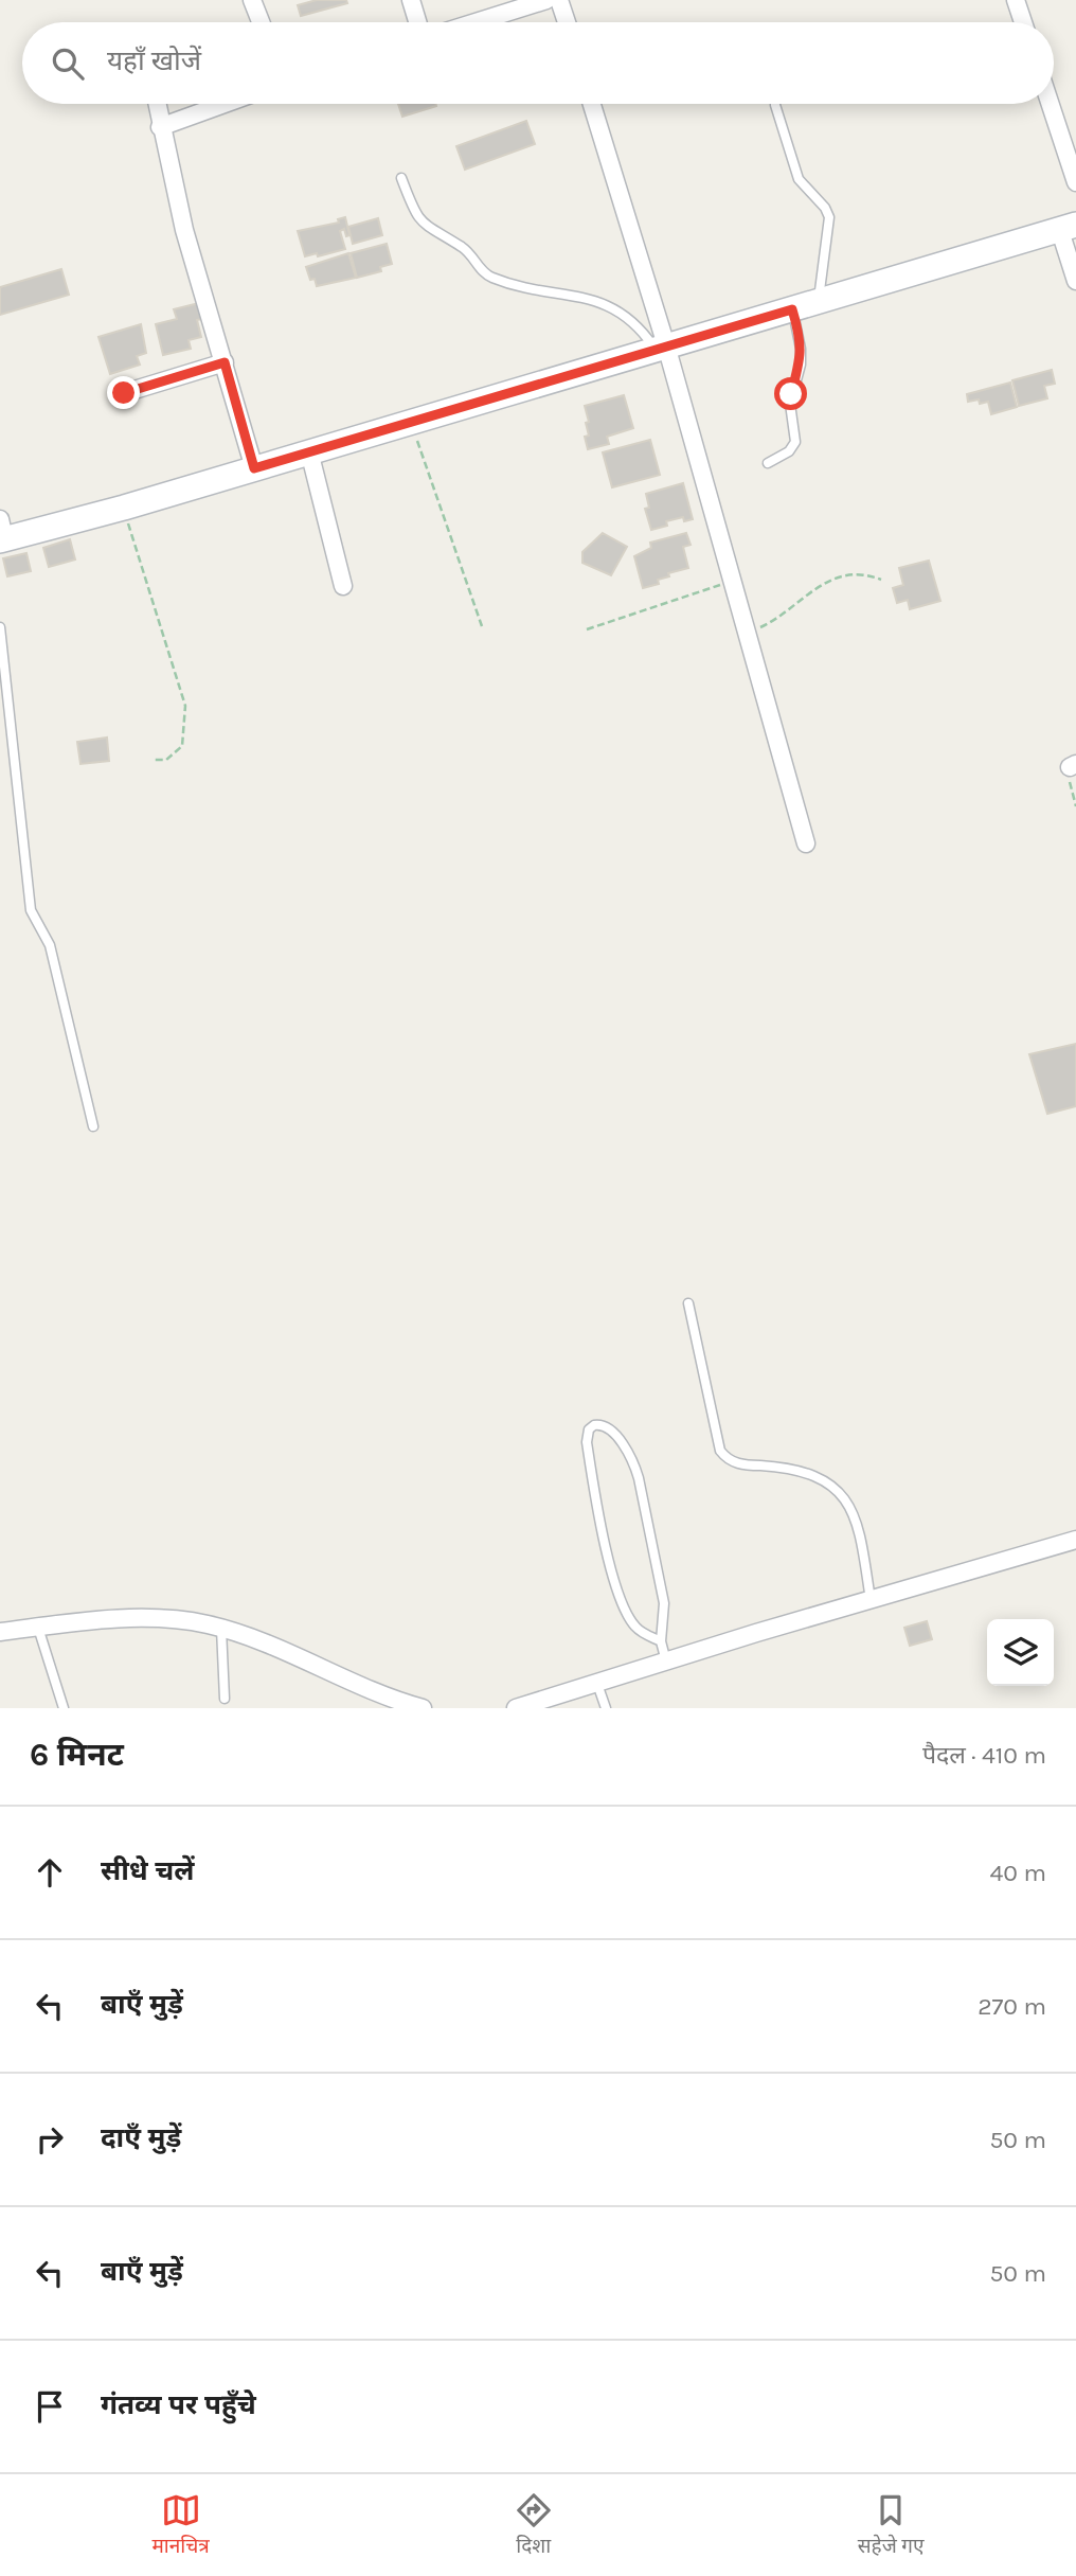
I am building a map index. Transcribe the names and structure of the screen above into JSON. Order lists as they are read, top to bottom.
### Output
{
  "page": {
    "search": "यहाँ खोजें",
    "heading": ["6 मिनट", "पैदल · 410 m"],
    "list": [
      ["सीधे चलें", "40 m"],
      ["बाएँ मुड़ें", "270 m"],
      ["दाएँ मुड़ें", "50 m"],
      ["बाएँ मुड़ें", "50 m"],
      "गंतव्य पर पहुँचे"
    ],
    "nav": ["मानचित्र", "दिशा", "सहेजे गए"]
  }
}
